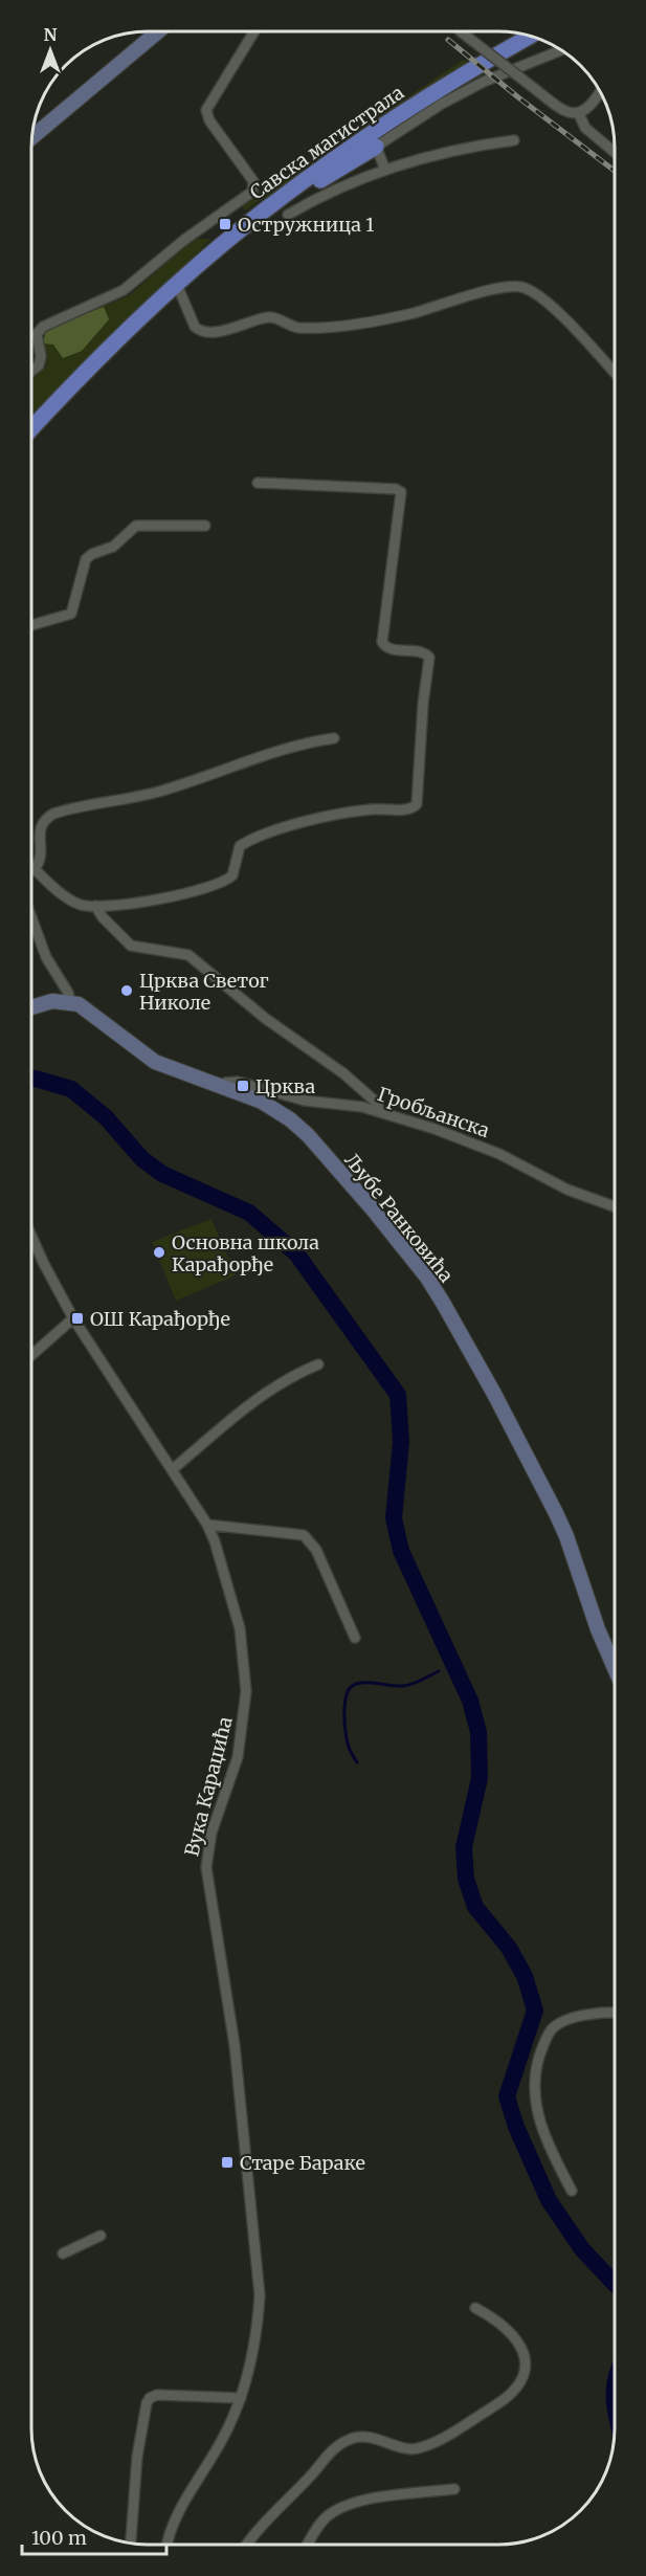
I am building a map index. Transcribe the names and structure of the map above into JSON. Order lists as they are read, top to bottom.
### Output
{
  "streets": {
    "main road": ["Савска магистрала"],
    "street": ["Гробљанска", "Љубе Ранковића", "Вука Караџића"]
  },
  "crossings": [
    ["Гробљанска", "Љубе Ранковића"]
  ],
  "places": {
    "transit": [
      "Остружница 1",
      "Црква",
      "ОШ Карађорђе",
      "Старе Бараке"
    ],
    "other": ["Црква Светог Николе", "Основна школа Карађорђе"]
  },
  "scale_bar": "100 m",
  "north": "top"
}
